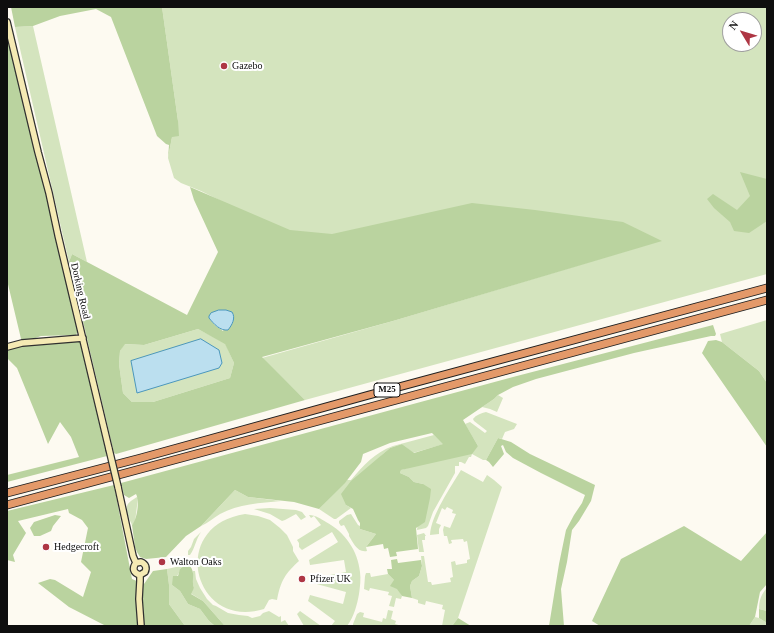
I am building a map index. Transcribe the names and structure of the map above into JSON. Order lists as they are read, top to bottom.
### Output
{
  "streets": {
    "highway": ["M25"],
    "main road": ["Dorking Road"]
  },
  "places": [
    "Gazebo",
    "Hedgecroft",
    "Walton Oaks",
    "Pfizer UK"
  ],
  "north": "top left"
}
